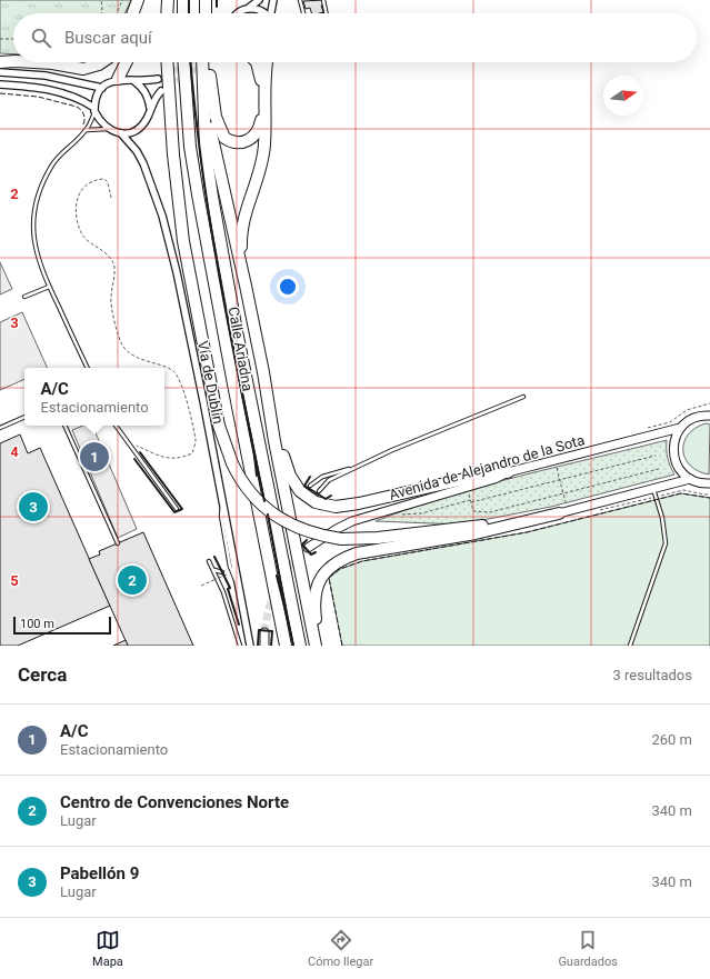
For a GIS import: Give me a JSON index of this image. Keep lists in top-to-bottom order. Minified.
{"streets":{"highway":["Calle Ariadna"],"main road":["Avenida de Alejandro de la Sota"],"street":["Vía de Dublín"]},"scale_bar":"100 m","north":"right","page":{"search":"Buscar aquí","popup":["A/C","Estacionamiento"],"pins":["1","3","2"],"scale":"100 m","heading":["Cerca","3 resultados"],"list":[{"mark":"1","name":"A/C","note":"Estacionamiento","value":"260 m"},{"mark":"2","name":"Centro de Convenciones Norte","note":"Lugar","value":"340 m"},{"mark":"3","name":"Pabellón 9","note":"Lugar","value":"340 m"}],"nav":["Mapa","Cómo llegar","Guardados"]},"grid":{"rows":["2","3","4","5"]}}
